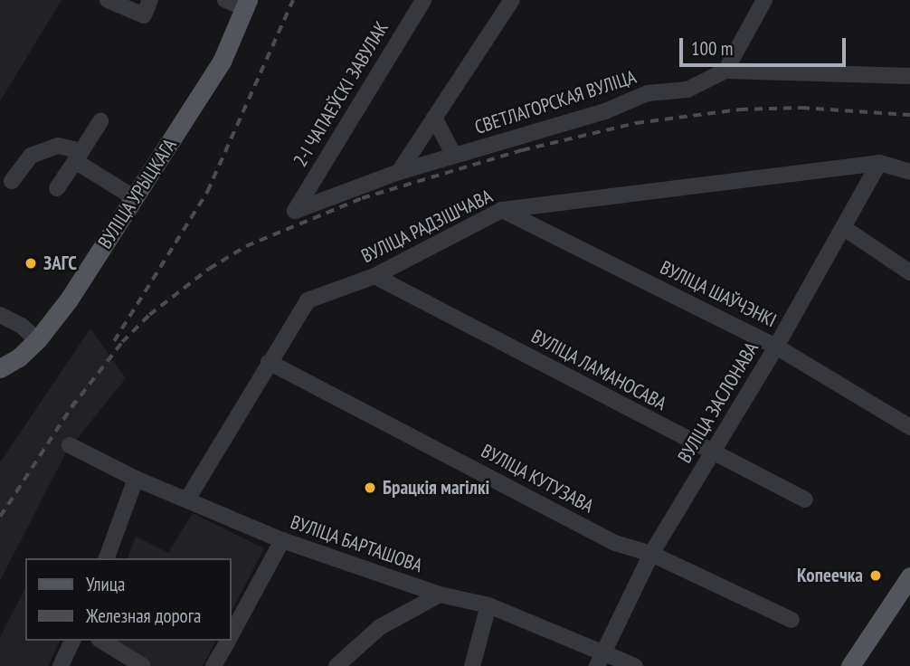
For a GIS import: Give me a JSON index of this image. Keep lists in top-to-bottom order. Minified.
{"streets":{"main road":["ВУЛІЦА УРЫЦКАГА"],"street":["2-І ЧАПАЕЎСКІ ЗАВУЛАК","СВЕТЛАГОРСКАЯ ВУЛІЦА","ВУЛІЦА РАДЗІШЧАВА","ВУЛІЦА ШАЎЧЭНКІ","ВУЛІЦА ЛАМАНОСАВА","ВУЛІЦА ЗАСЛОНАВА","ВУЛІЦА КУТУЗАВА","ВУЛІЦА БАРТАШОВА"]},"crossings":[["2-І ЧАПАЕЎСКІ ЗАВУЛАК","СВЕТЛАГОРСКАЯ ВУЛІЦА"],["ВУЛІЦА РАДЗІШЧАВА","ВУЛІЦА ШАЎЧЭНКІ"],["ВУЛІЦА РАДЗІШЧАВА","ВУЛІЦА ЛАМАНОСАВА"],["ВУЛІЦА РАДЗІШЧАВА","ВУЛІЦА ЗАСЛОНАВА"],["ВУЛІЦА РАДЗІШЧАВА","ВУЛІЦА КУТУЗАВА"],["ВУЛІЦА РАДЗІШЧАВА","ВУЛІЦА БАРТАШОВА"],["ВУЛІЦА ШАЎЧЭНКІ","ВУЛІЦА ЗАСЛОНАВА"],["ВУЛІЦА ЛАМАНОСАВА","ВУЛІЦА ЗАСЛОНАВА"],["ВУЛІЦА ЗАСЛОНАВА","ВУЛІЦА КУТУЗАВА"],["ВУЛІЦА ЗАСЛОНАВА","ВУЛІЦА БАРТАШОВА"]],"places":["ЗАГС","Брацкія магілкі","Копеечка"],"legend":["Улица","Железная дорога"],"scale_bar":"100 m"}
